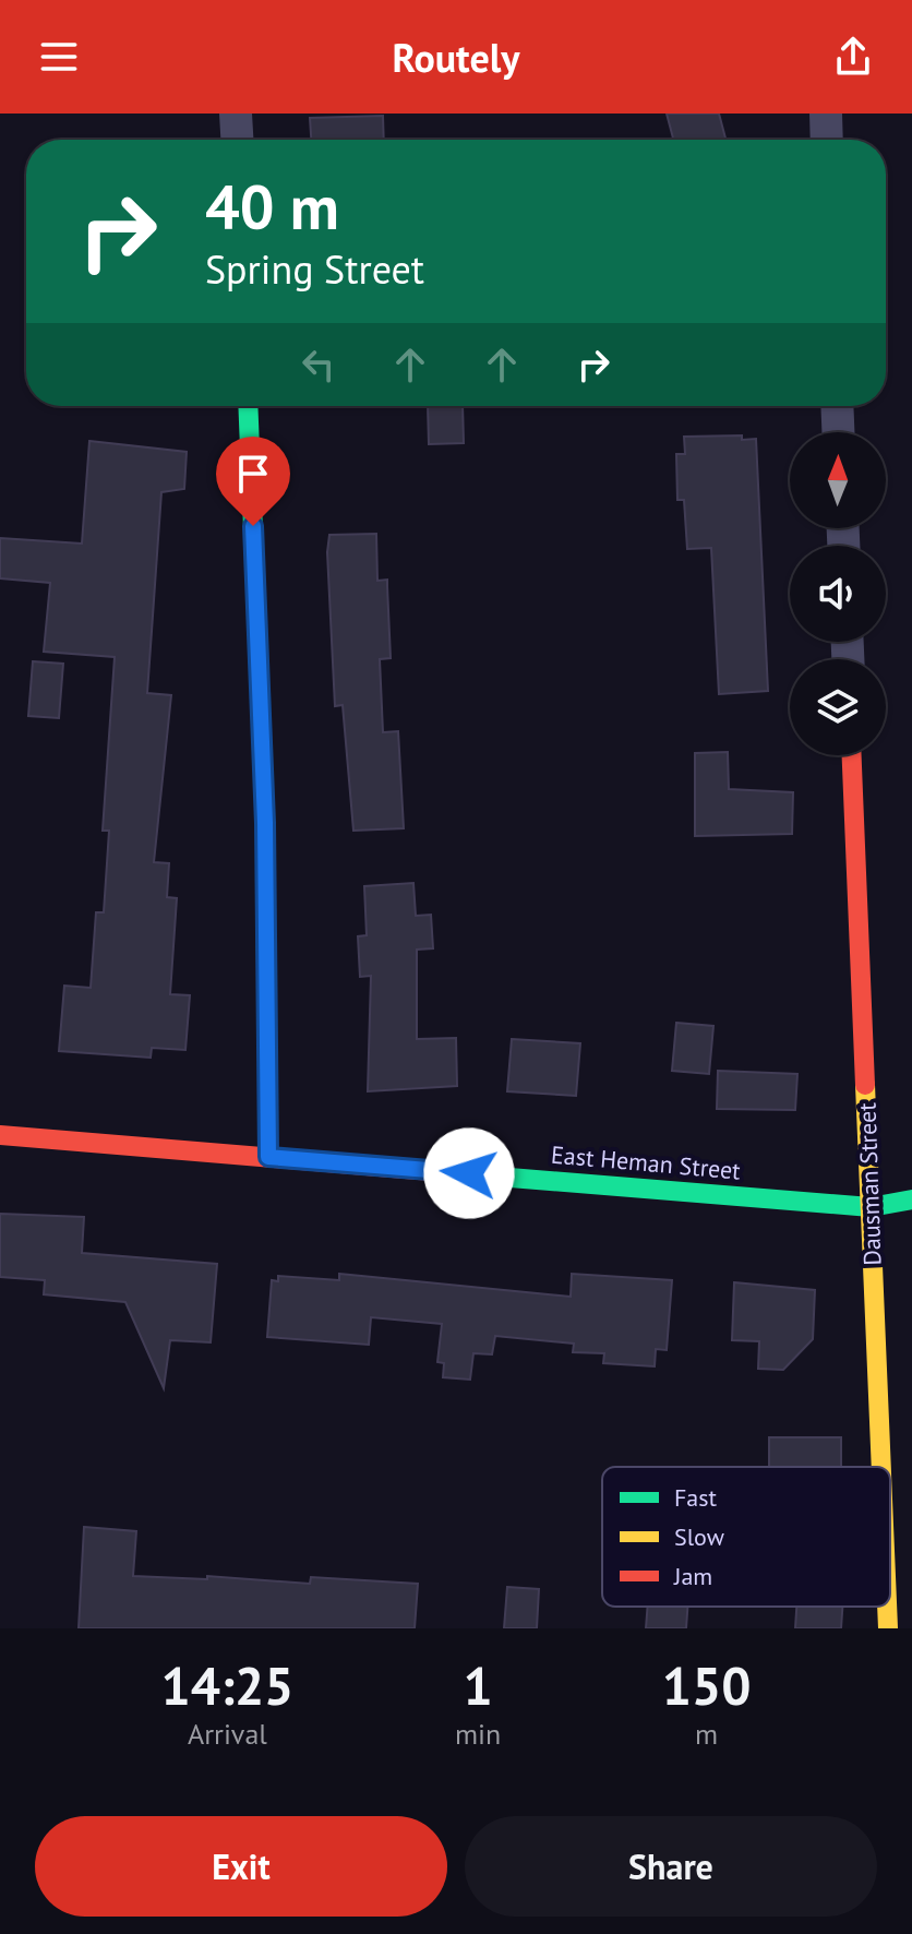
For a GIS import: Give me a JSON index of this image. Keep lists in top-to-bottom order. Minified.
{"streets":{"street":["East Heman Street","Dausman Street"]},"crossings":[["East Heman Street","Dausman Street"]],"legend":["Fast","Slow","Jam"],"north":"top","page":{"header":"Routely","turn":["40 m","Spring Street"],"eta":["14:25","Arrival","1","min","150","m"],"buttons":["Exit","Share"]}}
